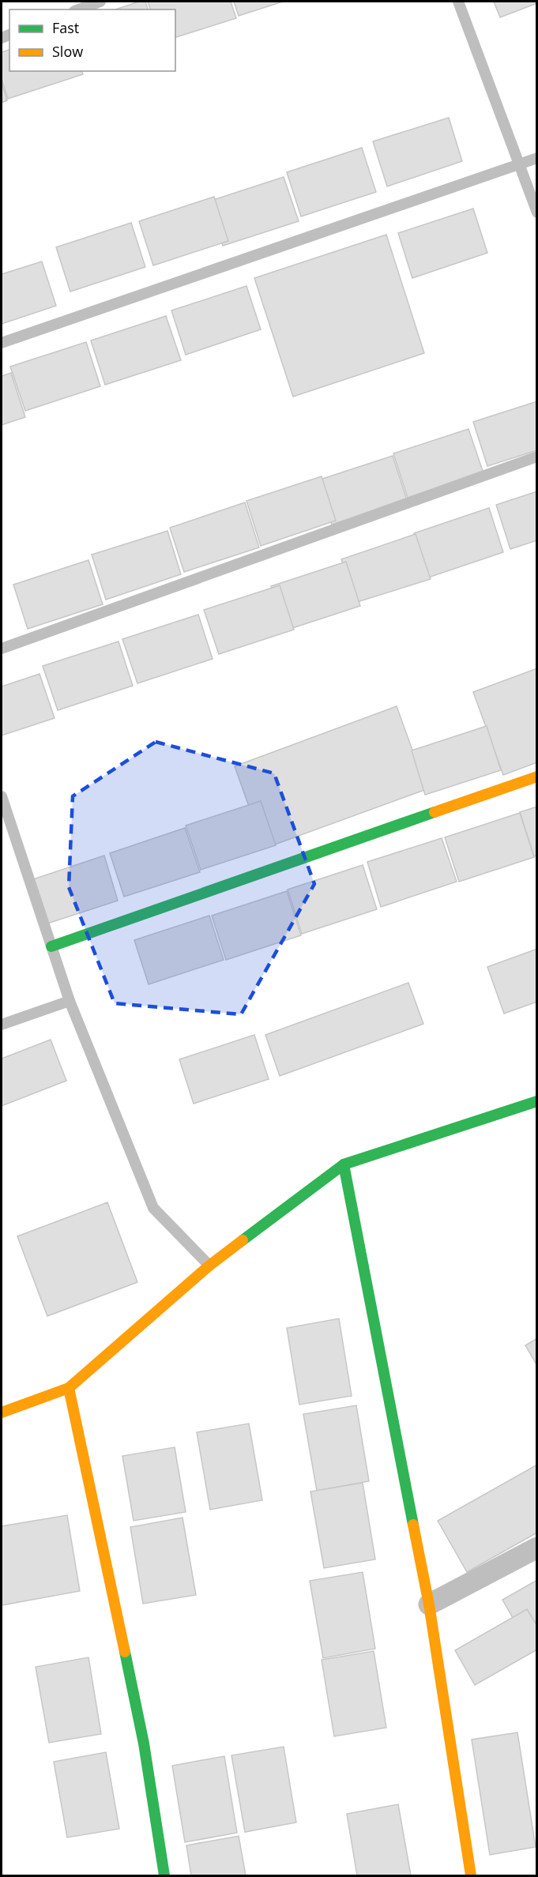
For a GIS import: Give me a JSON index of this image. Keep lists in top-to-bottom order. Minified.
{"legend":["Fast","Slow"]}
